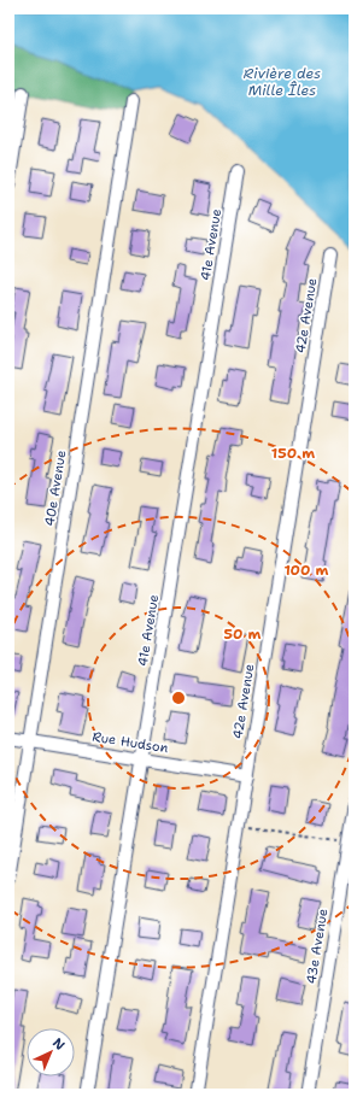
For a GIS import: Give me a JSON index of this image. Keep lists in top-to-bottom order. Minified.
{"streets":{"street":["41e Avenue","42e Avenue","40e Avenue","Rue Hudson","43e Avenue"]},"crossings":[["41e Avenue","Rue Hudson"],["42e Avenue","Rue Hudson"],["40e Avenue","Rue Hudson"]],"water":["Rivière des Mille Îles"],"north":"top right","rings":["150 m","100 m","50 m"]}
